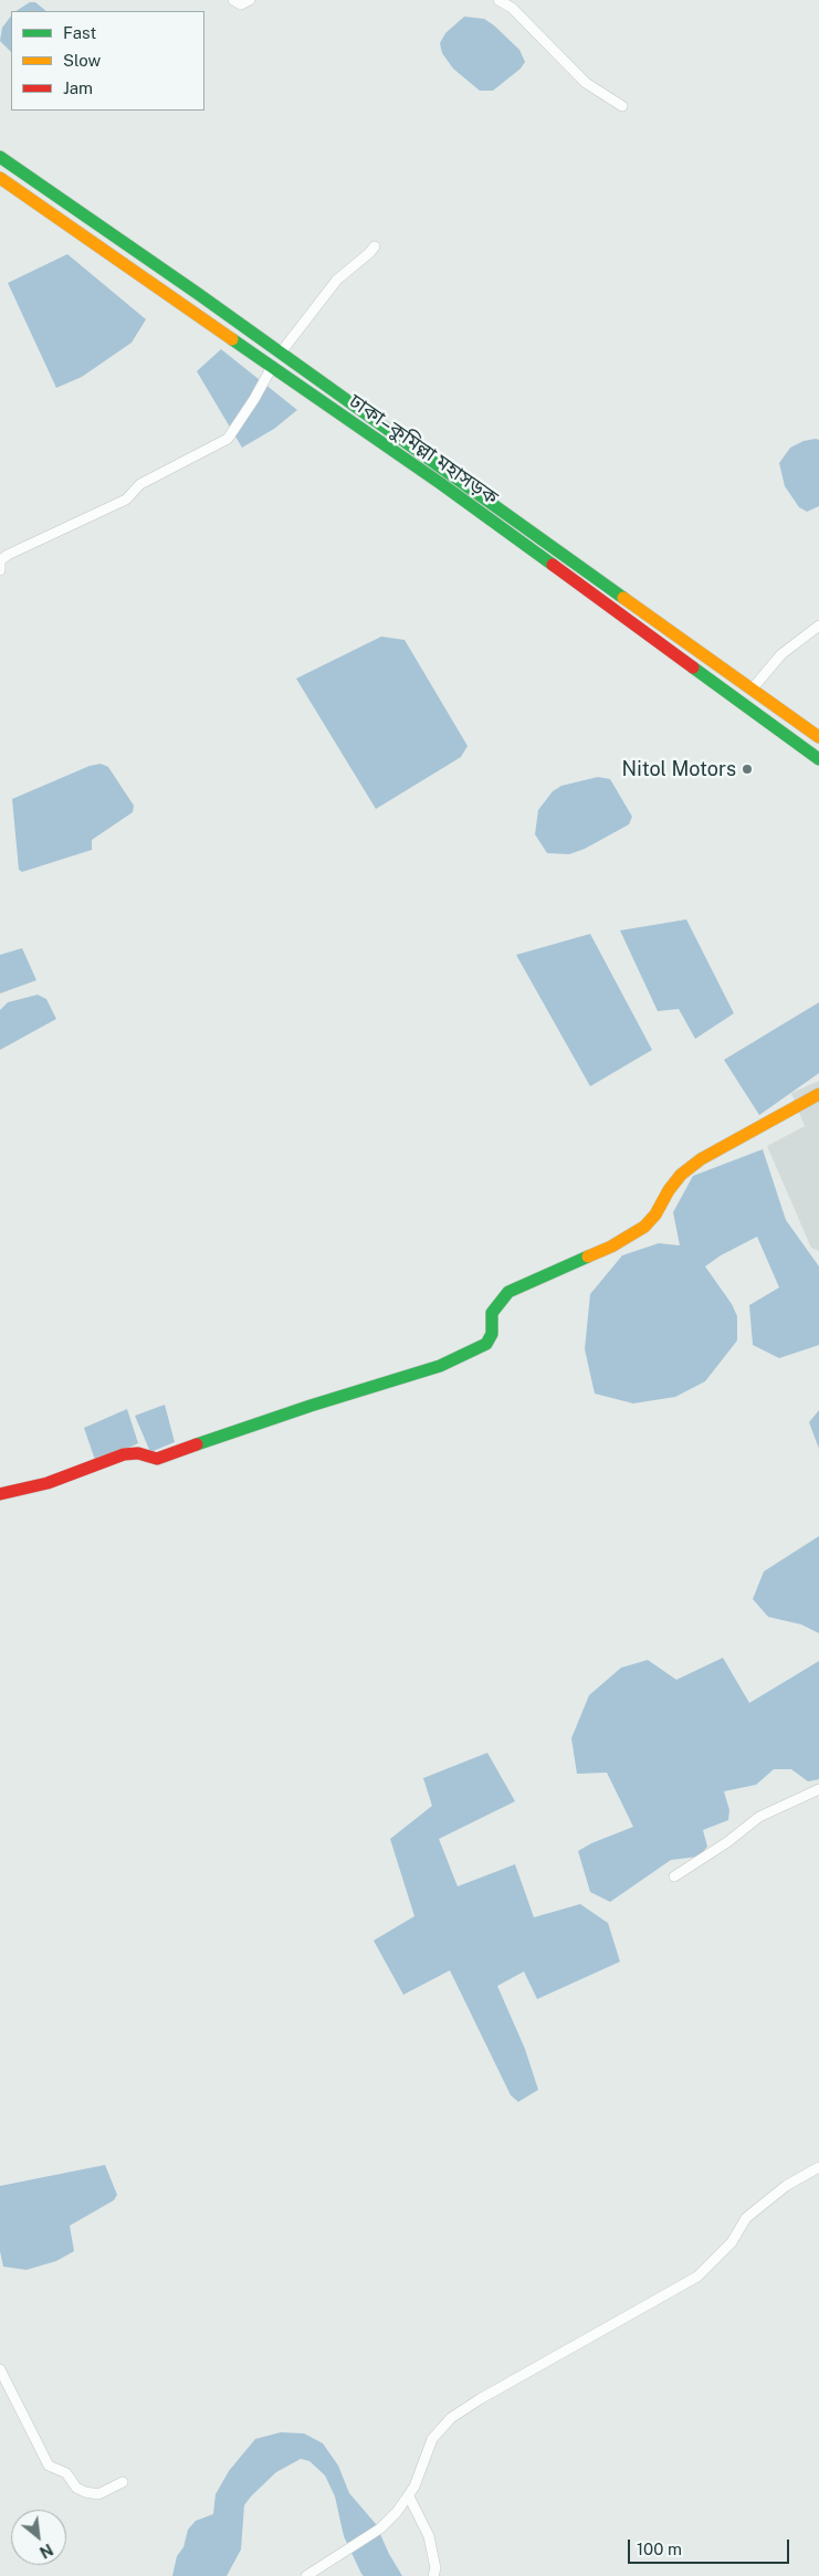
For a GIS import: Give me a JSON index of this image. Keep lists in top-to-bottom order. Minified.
{"streets":{"main road":["ঢাকা–কুমিল্লা মহাসড়ক"]},"places":["Nitol Motors"],"legend":["Fast","Slow","Jam"],"scale_bar":"100 m","north":"bottom right"}
